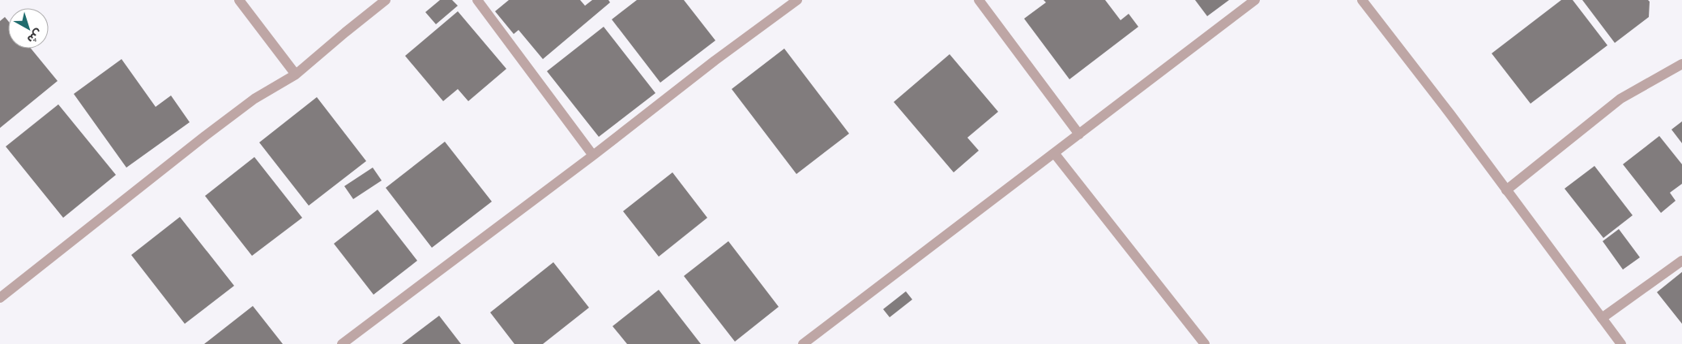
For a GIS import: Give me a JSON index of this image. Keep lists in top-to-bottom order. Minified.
{"north":"bottom right"}
